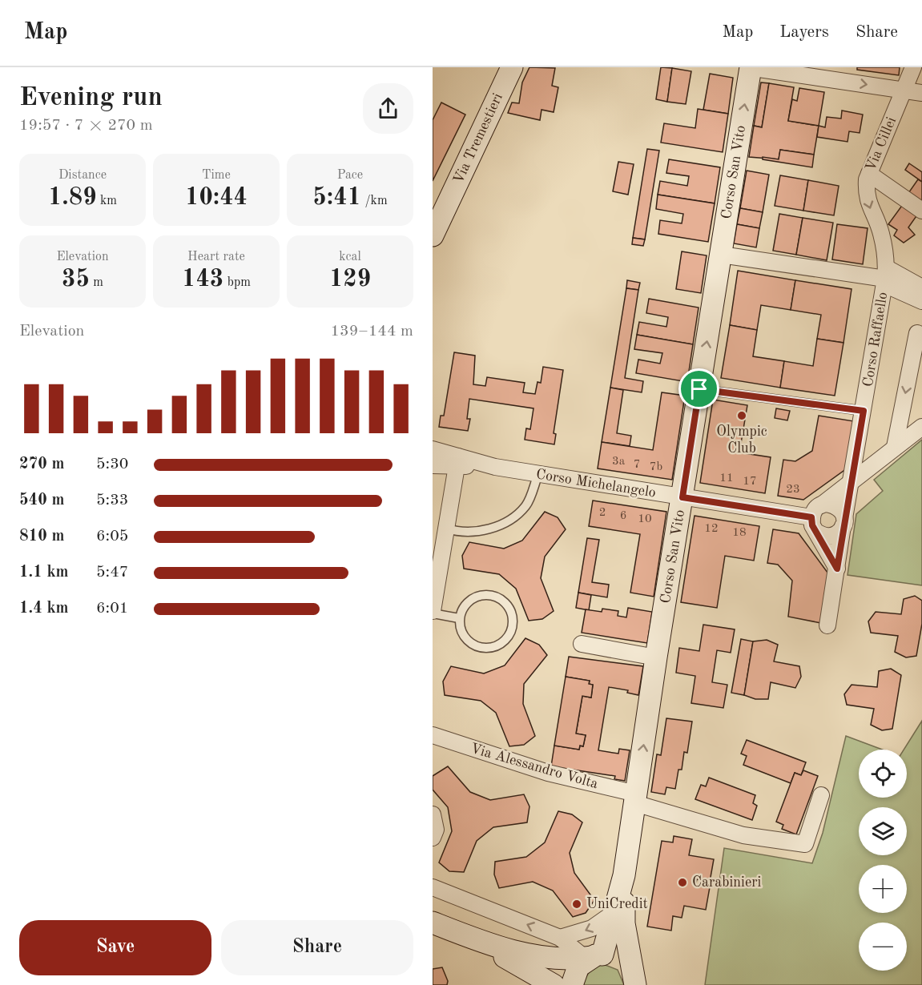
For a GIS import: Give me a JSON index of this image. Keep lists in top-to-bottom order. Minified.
{"streets":{"main road":["Via Tremestieri","Corso San Vito"],"street":["Via Cillei","Corso Raffaello","Corso Michelangelo","Via Alessandro Volta"]},"crossings":[["Via Cillei","Corso Raffaello"],["Corso San Vito","Corso Raffaello"],["Corso San Vito","Corso Michelangelo"],["Corso San Vito","Via Alessandro Volta"]],"one_way":["Via Cillei","Corso San Vito"],"places":["Olympic Club","Carabinieri","UniCredit"],"house_numbers":["3a","7","7b","11","17","23","2","6","10","12","18"],"page":{"header":"Map","nav":["Map","Layers","Share"],"heading":["Evening run","19:57 · 7 × 270 m"],"stats":[["Distance","1.89 km"],["Time","10:44"],["Pace","5:41 /km"],["Elevation","35 m"],["Heart rate","143 bpm"],["kcal","129"]],"chart":["Elevation","139–144 m"],"list":[{"name":"270 m","note":"5:30"},{"name":"540 m","note":"5:33"},{"name":"810 m","note":"6:05"},{"name":"1.1 km","note":"5:47"},{"name":"1.4 km","note":"6:01"}],"map_buttons":["+","−"],"buttons":["Save","Share"]}}
